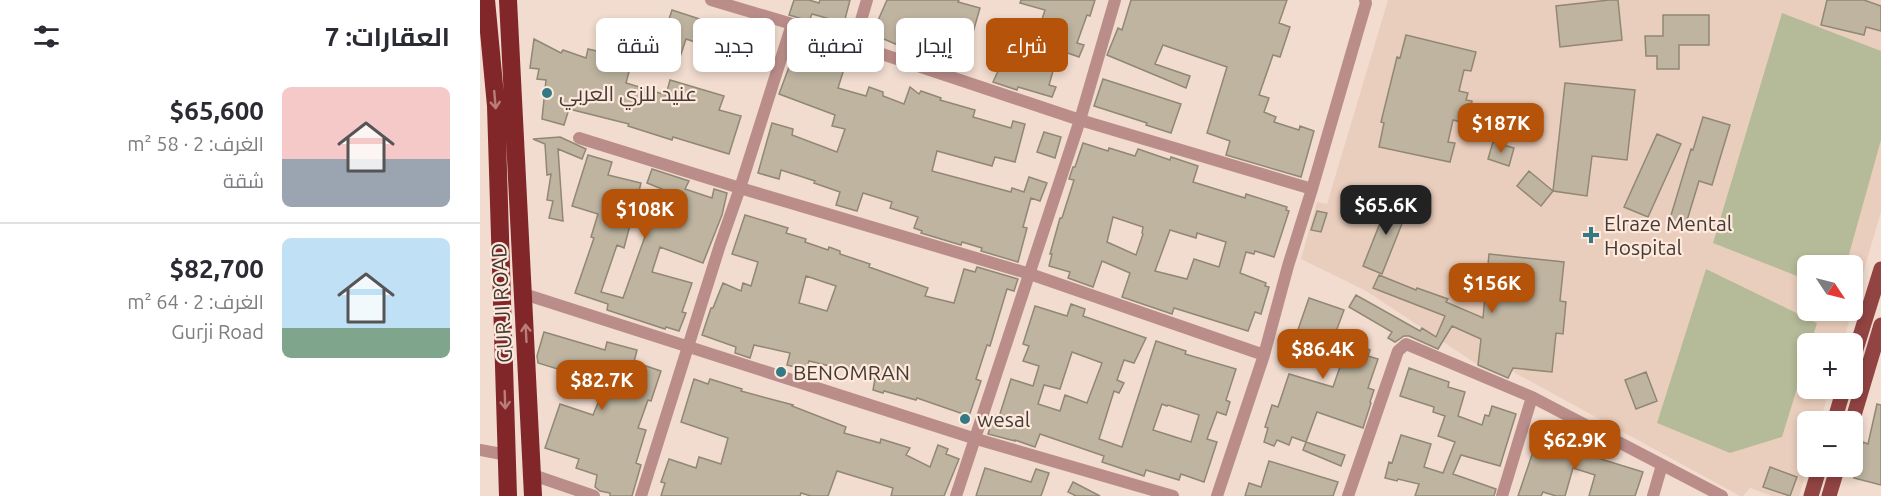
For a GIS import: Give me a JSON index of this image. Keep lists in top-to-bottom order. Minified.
{"streets":{"highway":["GURJI ROAD"]},"places":{"other":["عنيد للزي العربي","BENOMRAN","wesal"],"health":["Elraze Mental Hospital"]},"north":"bottom right","page":{"heading":"العقارات: 7","chip":["شراء","إيجار","تصفية","جديد","شقة"],"list":[{"name":"$65,600","note":"الغرف: 2 · 58 m² · شقة"},{"name":"$82,700","note":"الغرف: 2 · 64 m² · Gurji Road"}],"price":["$187K","$65.6K","$108K","$156K","$86.4K","$82.7K","$62.9K"],"map_buttons":["+","−"]}}
